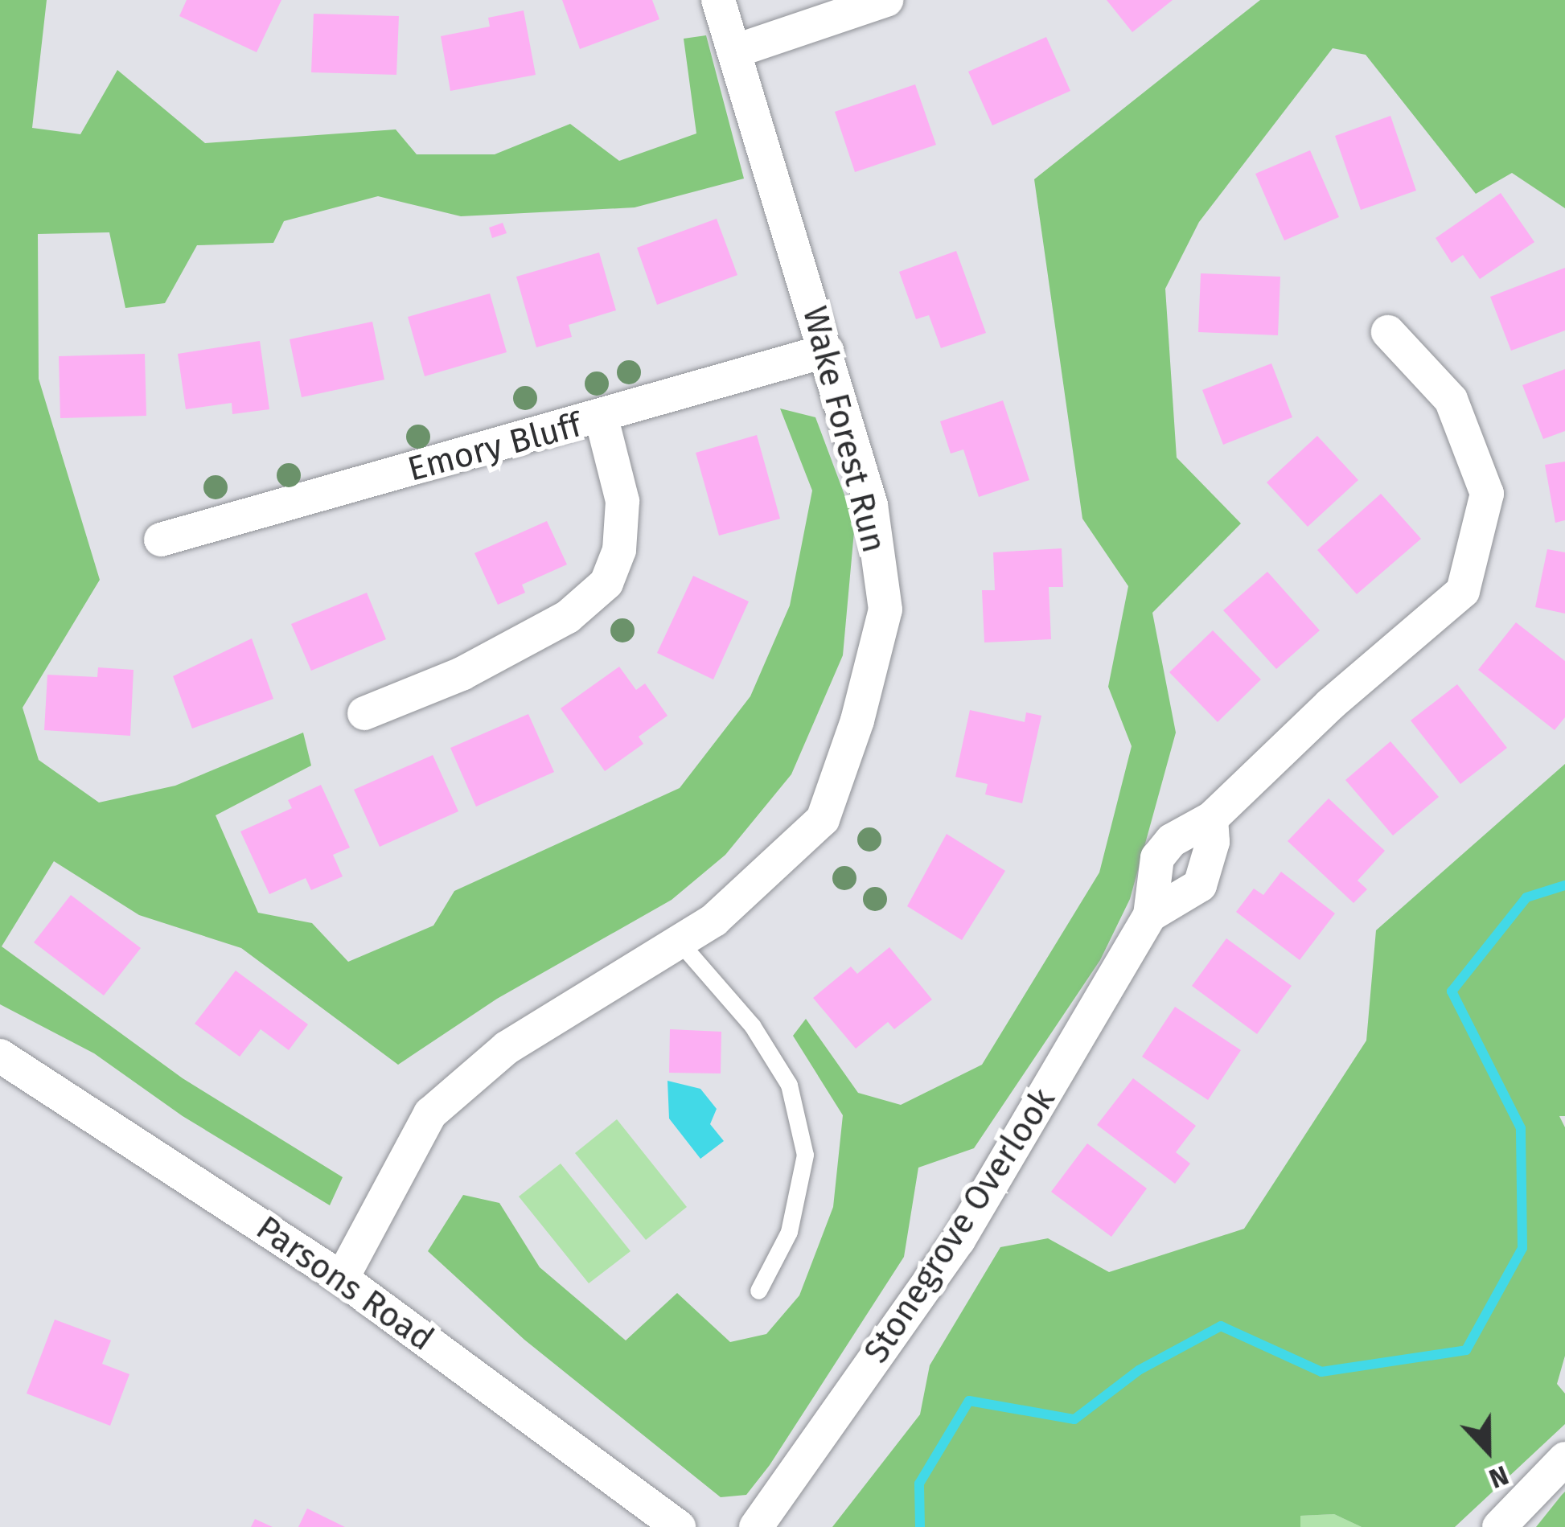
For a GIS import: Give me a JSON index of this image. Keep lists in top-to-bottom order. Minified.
{"streets":{"street":["Wake Forest Run","Emory Bluff","Stonegrove Overlook","Parsons Road"]},"crossings":[["Wake Forest Run","Emory Bluff"],["Wake Forest Run","Parsons Road"]],"north":"bottom"}
